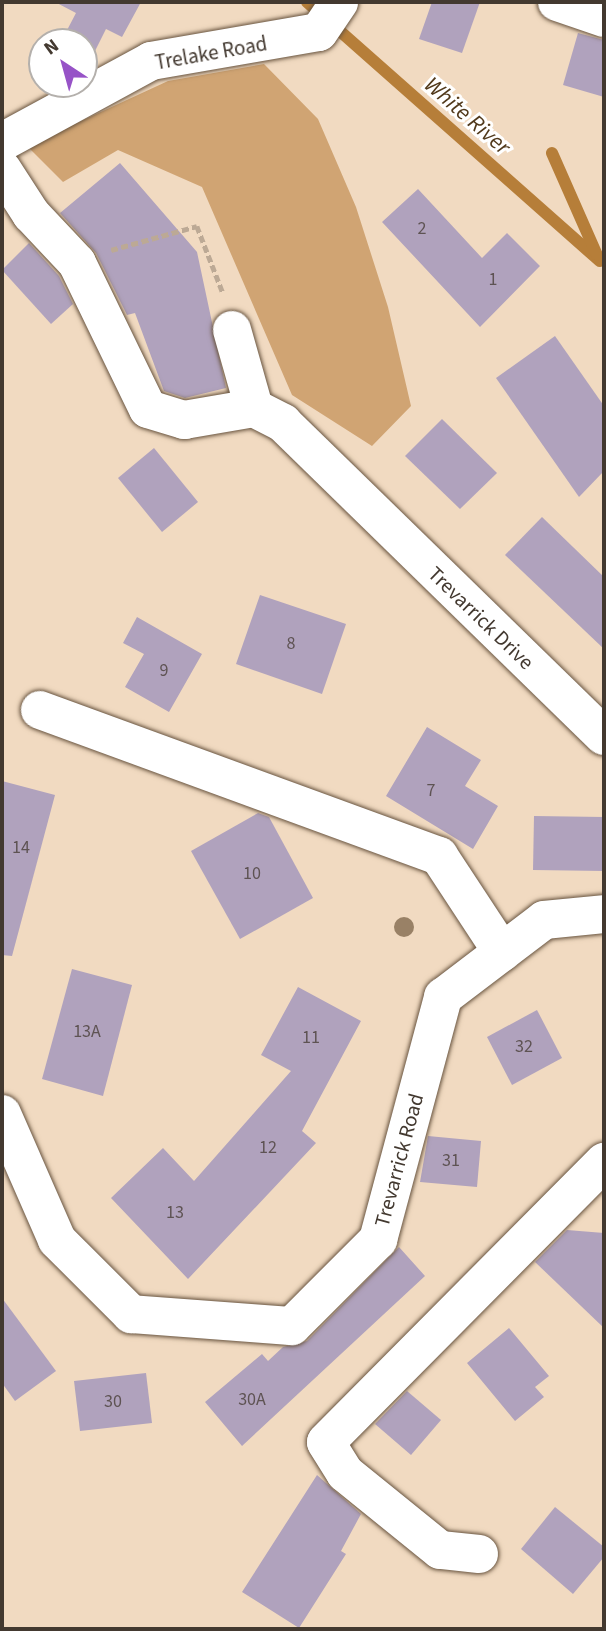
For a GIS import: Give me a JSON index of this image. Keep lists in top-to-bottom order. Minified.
{"streets":{"street":["Trelake Road","Trevarrick Drive","Trevarrick Road"]},"water":["White River"],"house_numbers":["2","1","8","9","7","14","10","13A","11","32","12","31","13","30A","30"],"north":"top left"}
